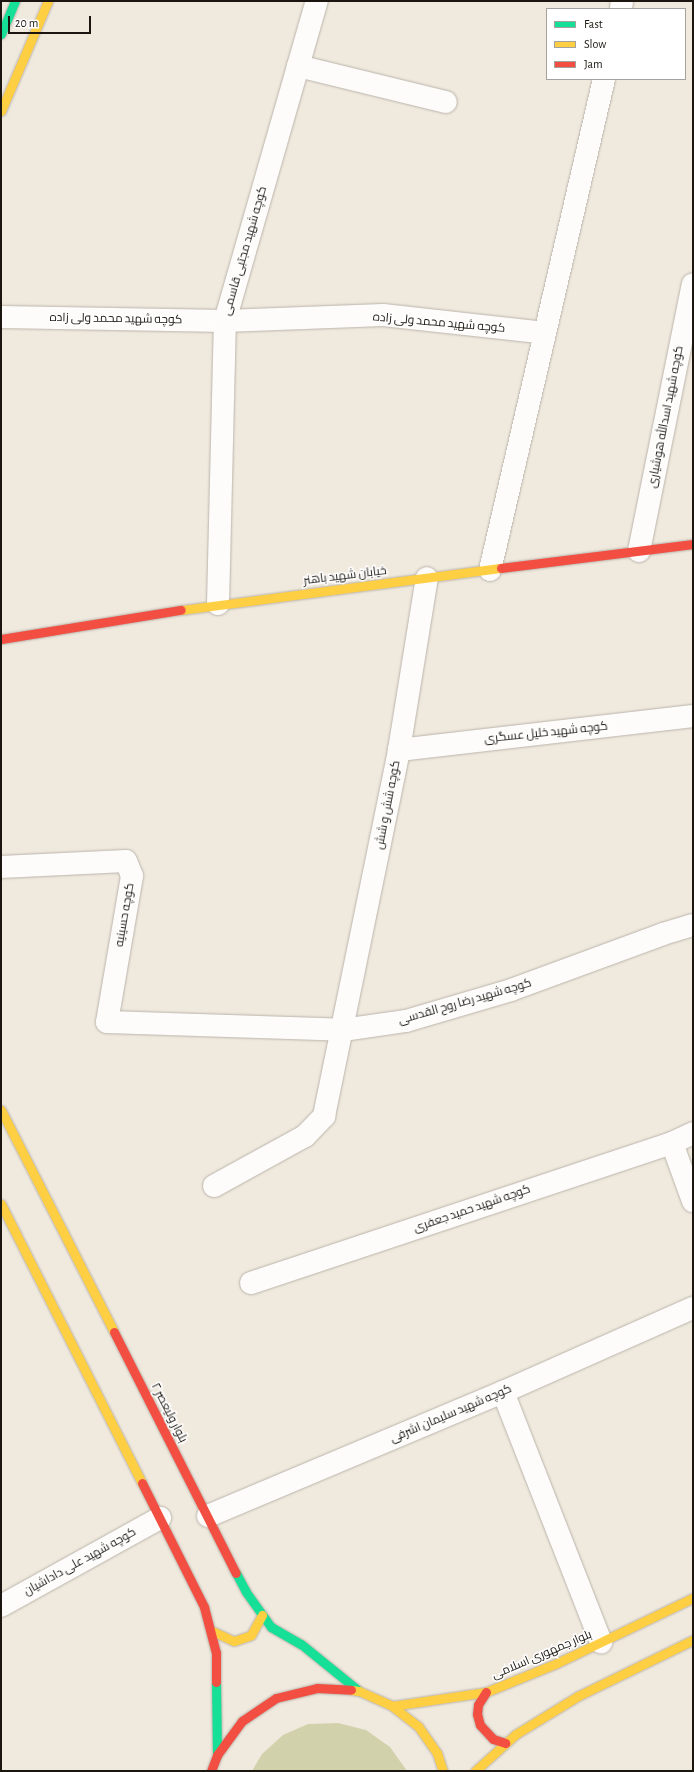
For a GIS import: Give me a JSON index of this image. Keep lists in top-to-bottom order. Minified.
{"streets":{"main road":["خیابان شهید باهنر","بلوار ولیعصر ۲","بلوار جمهوری اسلامی"],"street":["کوچه شهید مجتبی قاسمی","کوچه شهید محمد ولی زاده","کوچه شهید اسدالله هوشیاری","کوچه شهید خلیل عسگری","کوچه شش و شش","کوچه حسینیه","کوچه شهید رضا روح القدسی","کوچه شهید حمید جعفری","کوچه شهید سلیمان اشرفی","کوچه شهید علی داداشیان"]},"crossings":[["کوچه شهید مجتبی قاسمی","کوچه شهید محمد ولی زاده"],["کوچه شهید مجتبی قاسمی","خیابان شهید باهنر"],["کوچه شهید اسدالله هوشیاری","خیابان شهید باهنر"],["خیابان شهید باهنر","کوچه شش و شش"],["کوچه شهید خلیل عسگری","کوچه شش و شش"],["کوچه شش و شش","کوچه شهید رضا روح القدسی"],["کوچه حسینیه","کوچه شهید رضا روح القدسی"],["بلوار ولیعصر ۲","کوچه شهید سلیمان اشرفی"]],"legend":["Fast","Slow","Jam"],"scale_bar":"20 m"}
